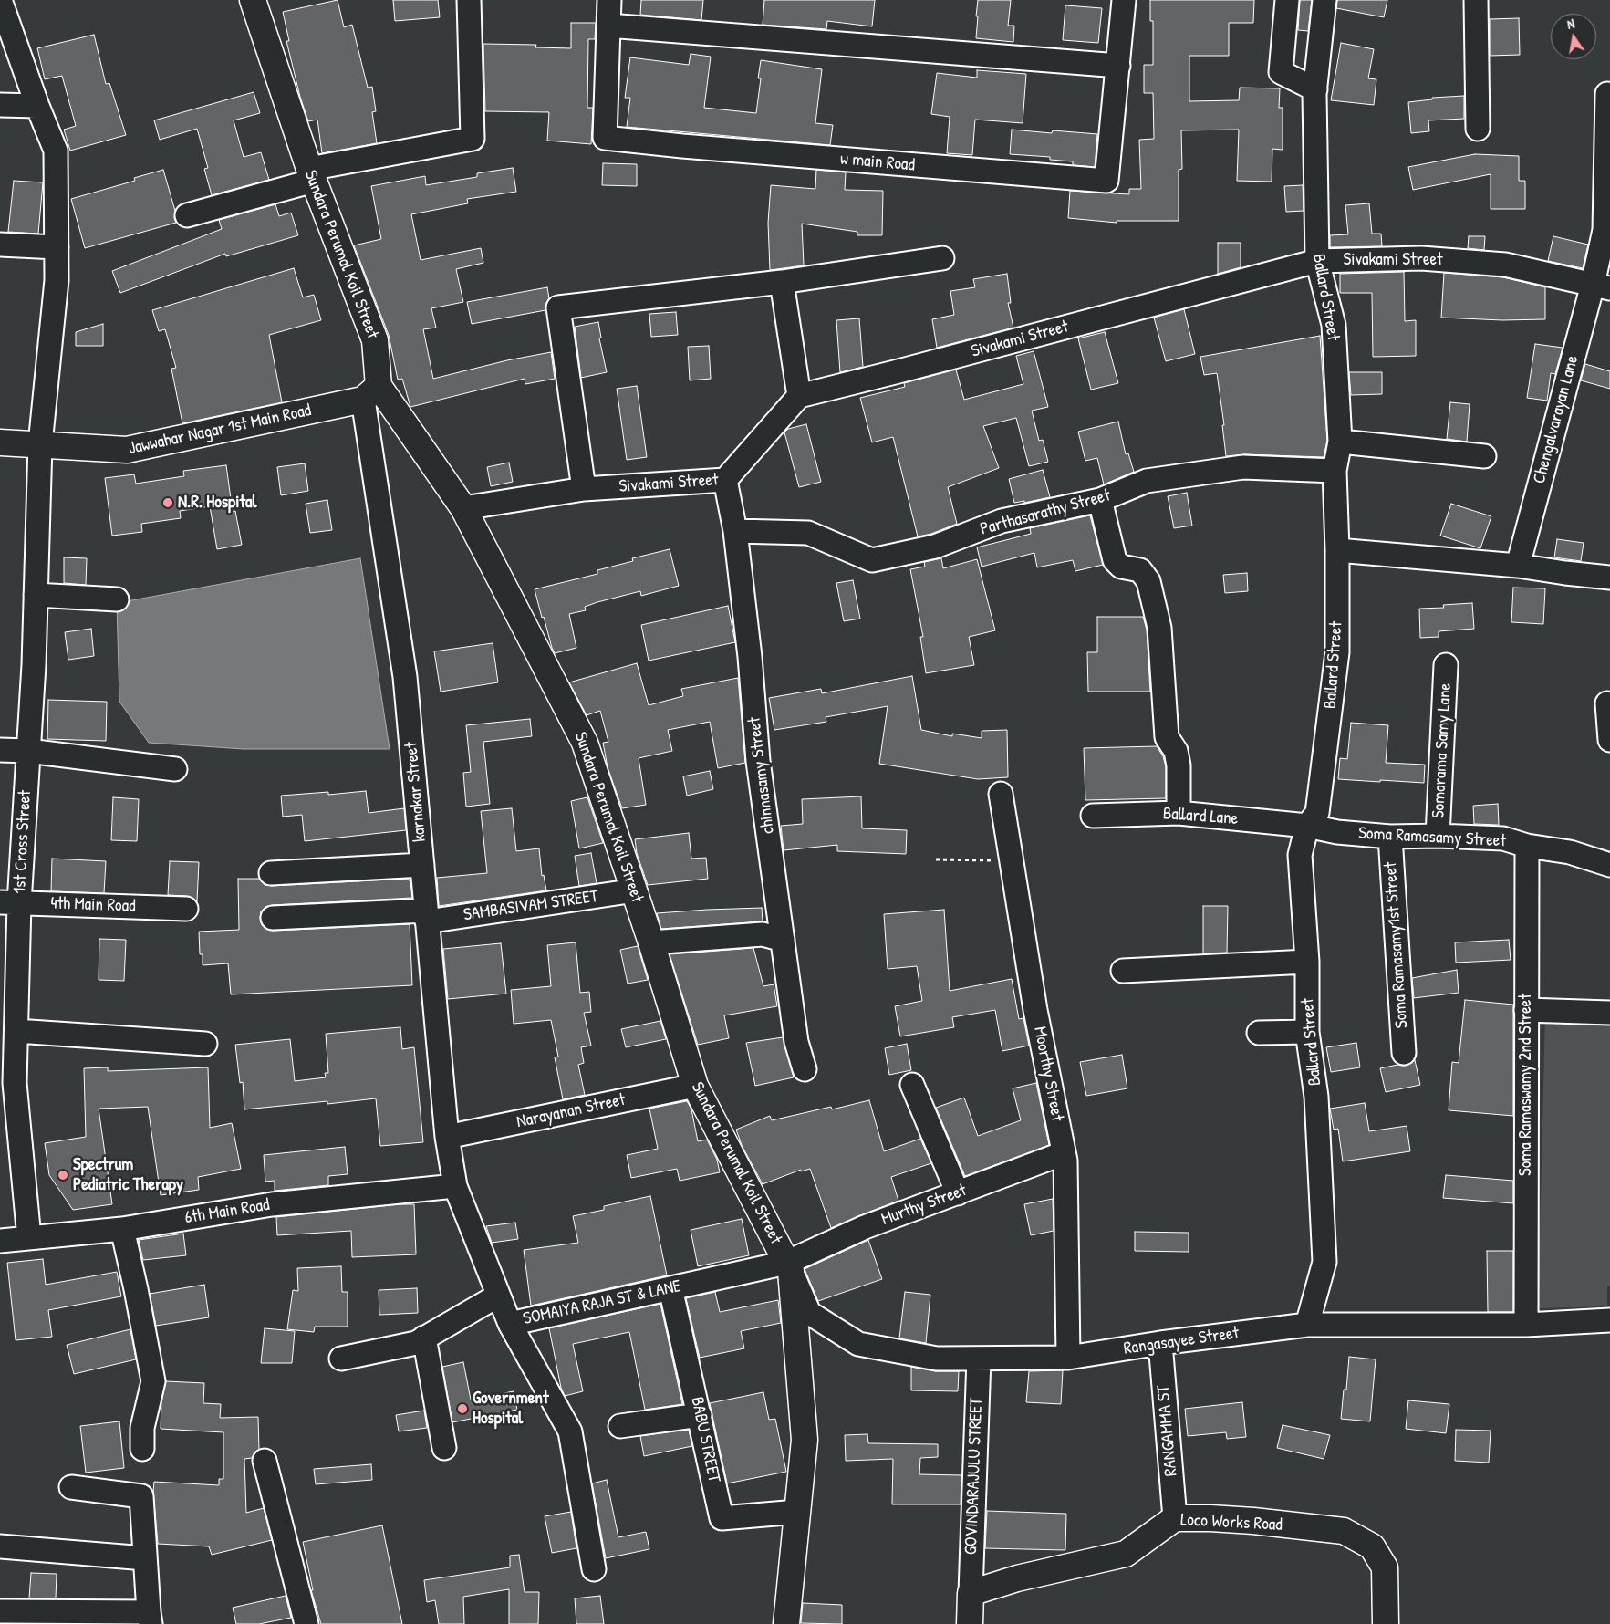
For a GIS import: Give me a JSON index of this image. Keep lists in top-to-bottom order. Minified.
{"streets":{"street":["w main Road","Sundara Perumal Koil Street","Sivakami Street","Ballard Street","Chengalvarayan Lane","Jawwahar Nagar 1st Main Road","Parthasarathy Street","Somarama Samy Lane","chinnasamy Street","karnakar Street","Ballard Lane","Soma Ramasamy Street","1st Cross Street","4th Main Road","SAMBASIVAM STREET","Soma Ramasamy1st Street","Moorthy Street","Soma Ramaswamy 2nd Street","Narayanan Street","Murthy Street","6th Main Road","SOMAIYA RAJA ST & LANE","Rangasayee Street","RANGAMMA ST","BABU STREET","GOVINDARAJULU STREET","Loco Works Road"]},"crossings":[["Sundara Perumal Koil Street","Sivakami Street"],["Sundara Perumal Koil Street","Jawwahar Nagar 1st Main Road"],["Sundara Perumal Koil Street","karnakar Street"],["Sundara Perumal Koil Street","SAMBASIVAM STREET"],["Sundara Perumal Koil Street","Narayanan Street"],["Sundara Perumal Koil Street","Murthy Street"],["Sundara Perumal Koil Street","SOMAIYA RAJA ST & LANE"],["Sundara Perumal Koil Street","Rangasayee Street"],["Sundara Perumal Koil Street","BABU STREET"],["Sivakami Street","Ballard Street"],["Sivakami Street","Chengalvarayan Lane"],["Sivakami Street","chinnasamy Street"],["Ballard Street","Parthasarathy Street"],["Ballard Street","Ballard Lane"],["Ballard Street","Soma Ramasamy Street"],["Ballard Street","Rangasayee Street"],["Jawwahar Nagar 1st Main Road","karnakar Street"],["Jawwahar Nagar 1st Main Road","1st Cross Street"],["Parthasarathy Street","chinnasamy Street"],["Somarama Samy Lane","Soma Ramasamy Street"],["karnakar Street","SAMBASIVAM STREET"],["karnakar Street","Narayanan Street"],["karnakar Street","6th Main Road"],["karnakar Street","SOMAIYA RAJA ST & LANE"],["Ballard Lane","Soma Ramasamy Street"],["Soma Ramasamy Street","Soma Ramasamy1st Street"],["Soma Ramasamy Street","Soma Ramaswamy 2nd Street"],["1st Cross Street","4th Main Road"],["1st Cross Street","6th Main Road"],["Moorthy Street","Murthy Street"],["Moorthy Street","Rangasayee Street"],["Soma Ramaswamy 2nd Street","Rangasayee Street"],["Murthy Street","SOMAIYA RAJA ST & LANE"],["Murthy Street","Rangasayee Street"],["6th Main Road","SOMAIYA RAJA ST & LANE"],["SOMAIYA RAJA ST & LANE","Rangasayee Street"],["SOMAIYA RAJA ST & LANE","BABU STREET"],["Rangasayee Street","RANGAMMA ST"],["Rangasayee Street","GOVINDARAJULU STREET"],["RANGAMMA ST","Loco Works Road"],["GOVINDARAJULU STREET","Loco Works Road"]],"places":["N.R. Hospital","Spectrum Pediatric Therapy","Government Hospital"],"north":"top"}
